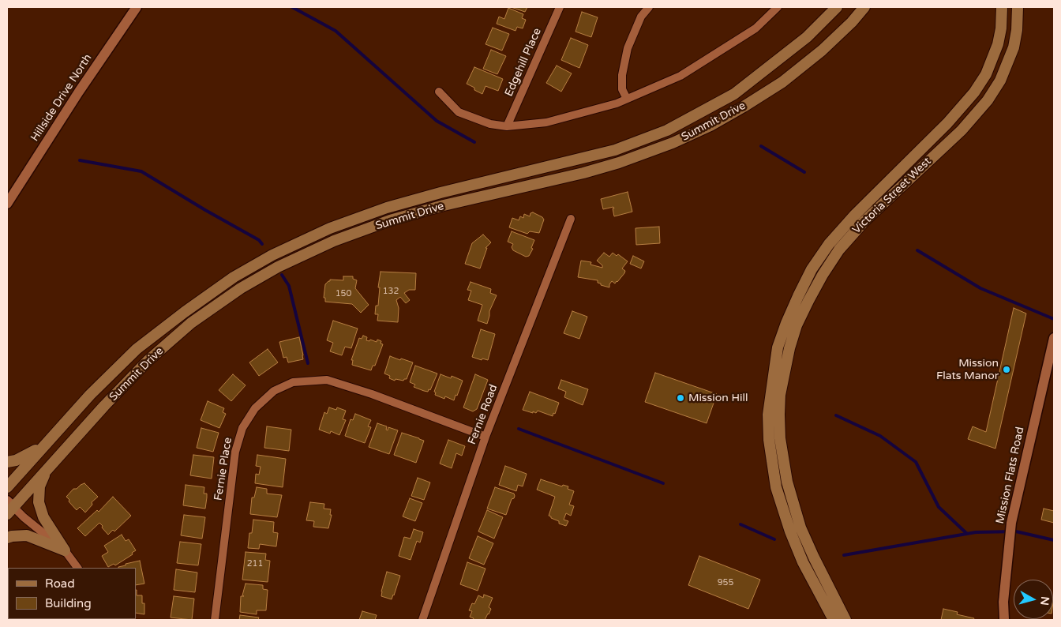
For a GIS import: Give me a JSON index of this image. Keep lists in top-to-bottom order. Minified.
{"streets":{"main road":["Summit Drive","Victoria Street West"],"street":["Edgehill Place","Hillside Drive North","Fernie Road","Fernie Place","Mission Flats Road"]},"crossings":[["Fernie Road","Fernie Place"]],"places":["Mission Flats Manor","Mission Hill"],"house_numbers":["132","150","211","955"],"legend":["Road","Building"],"north":"right"}
